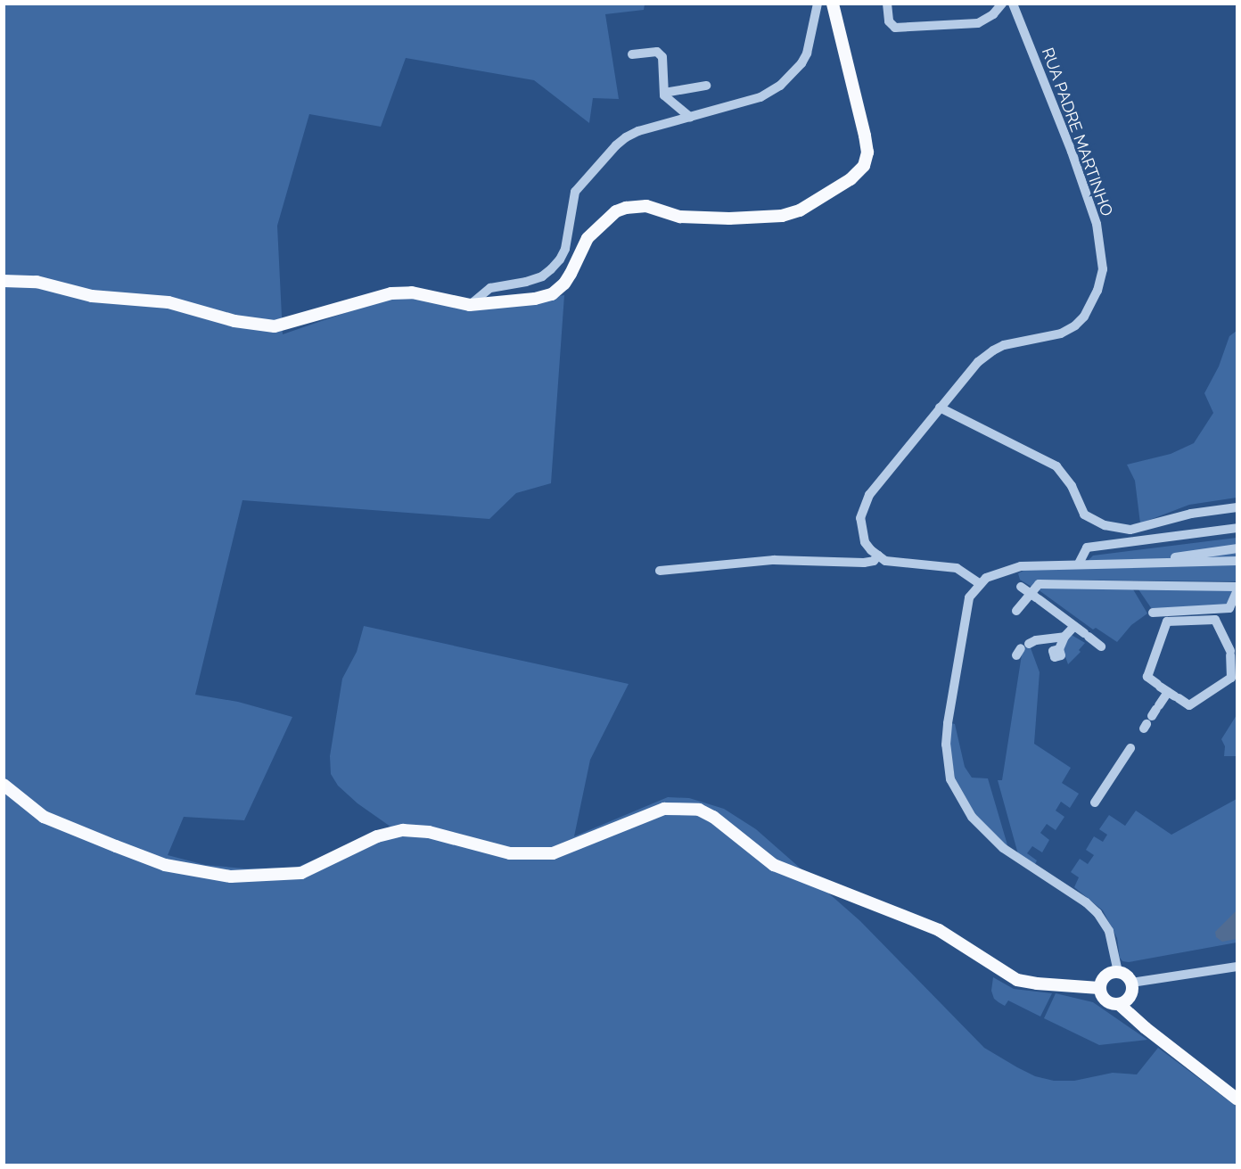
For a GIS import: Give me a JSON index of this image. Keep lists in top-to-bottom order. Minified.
{"streets":{"street":["RUA PADRE MARTINHO"]}}
